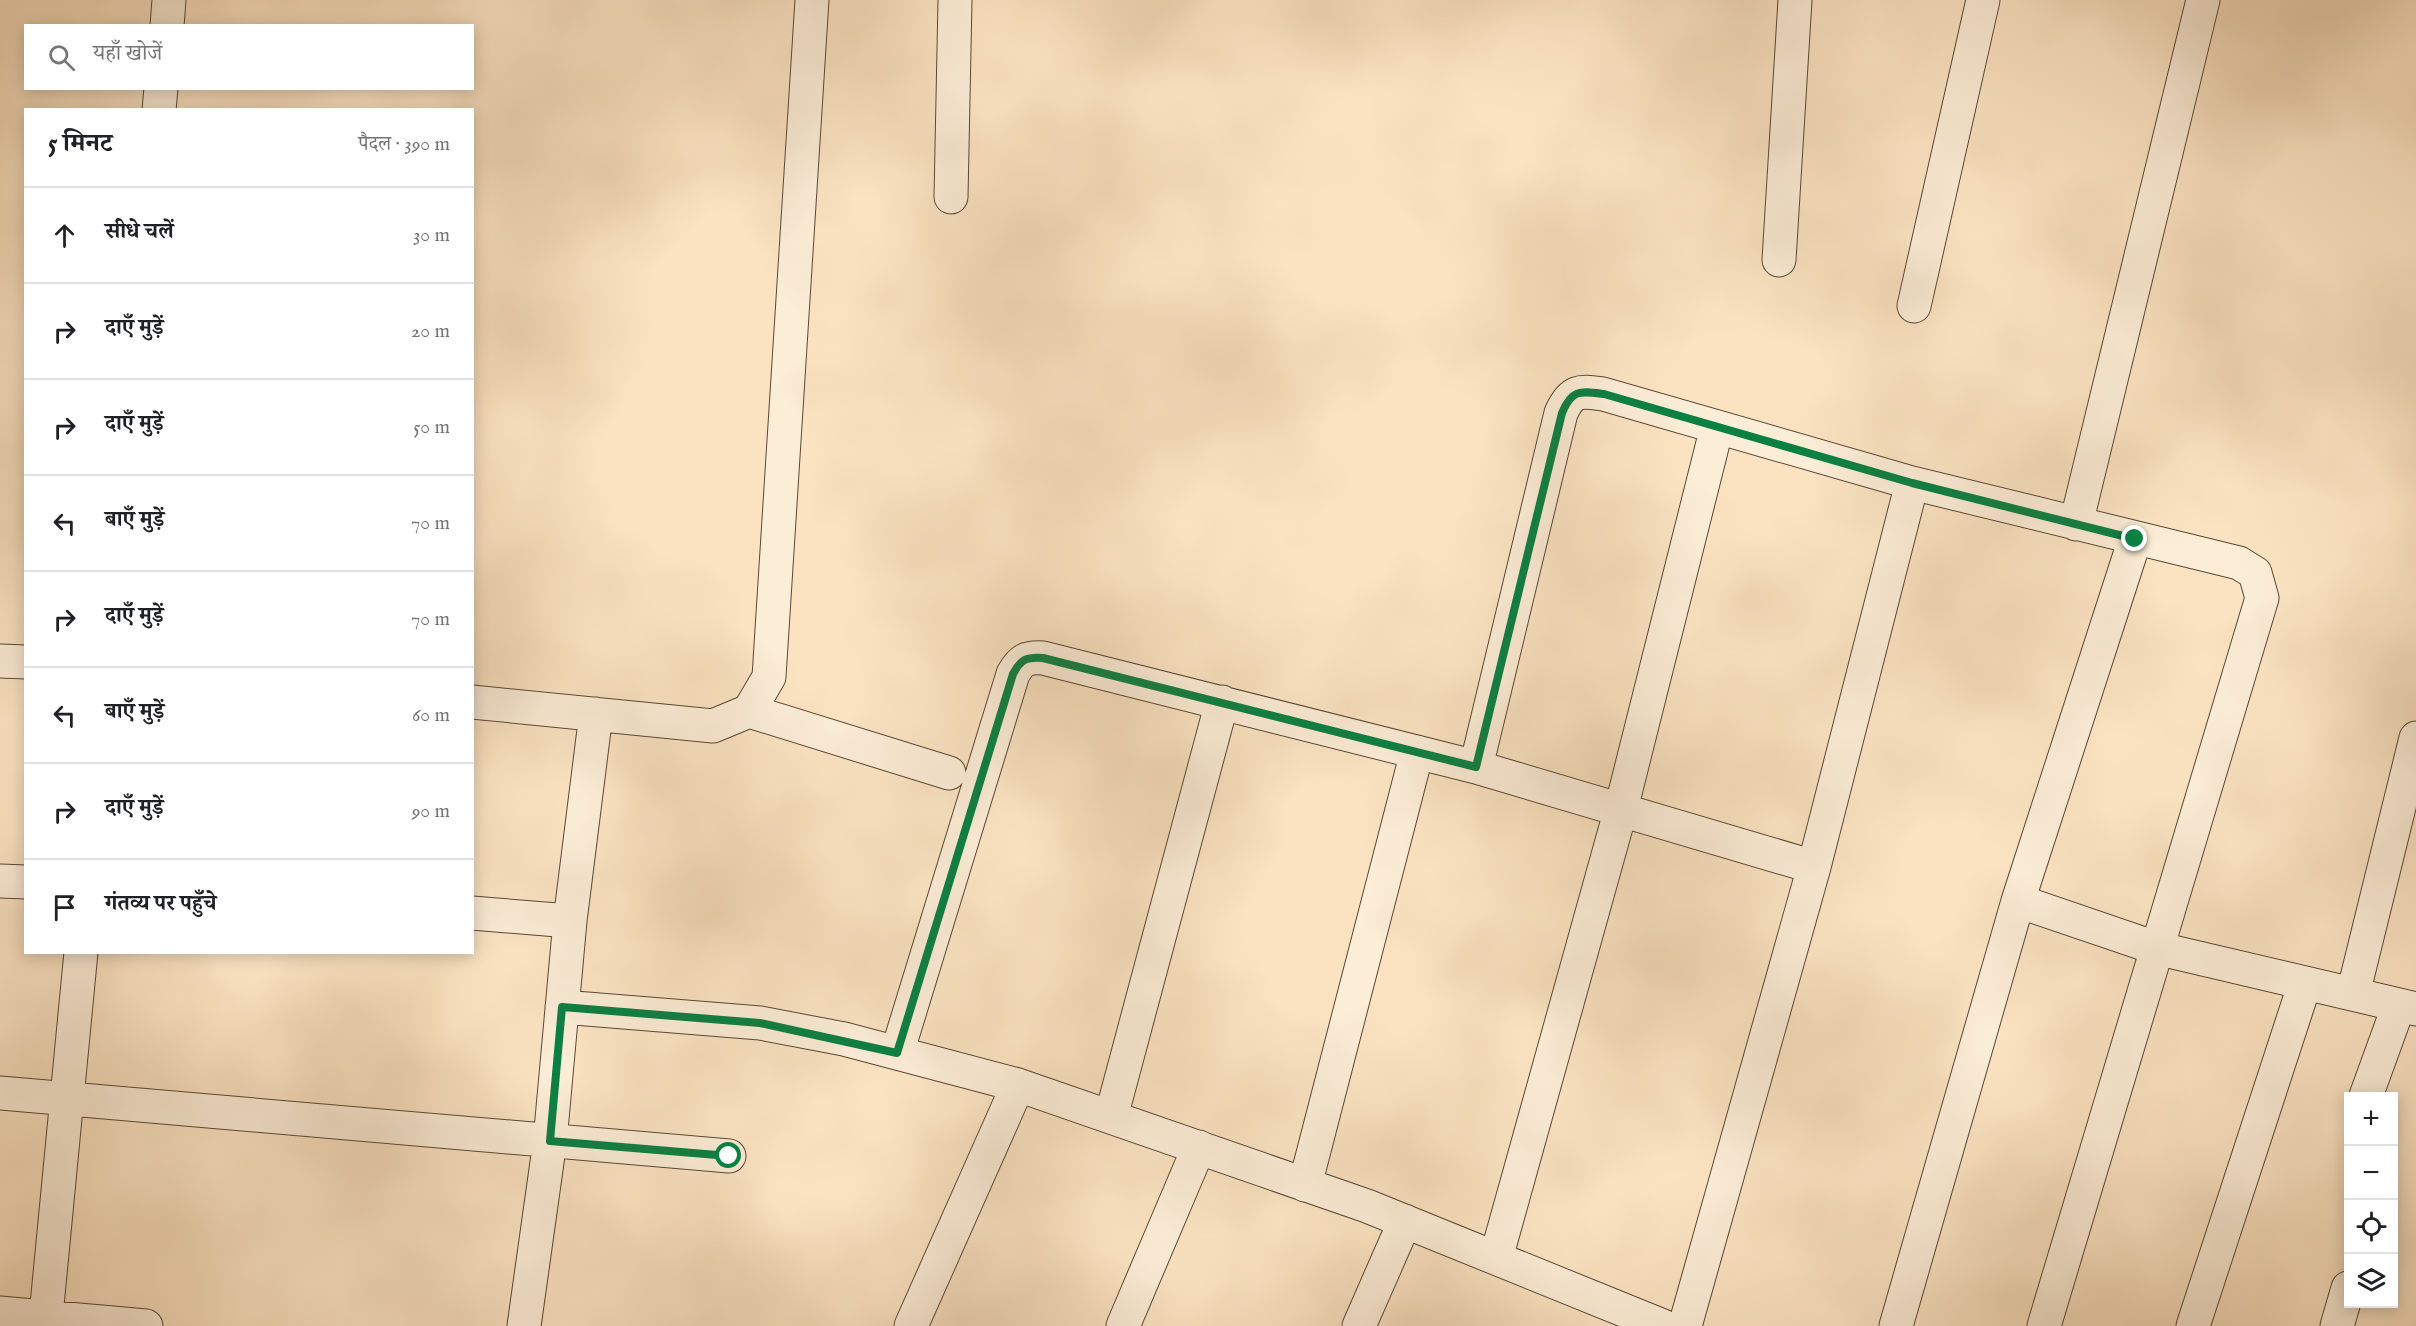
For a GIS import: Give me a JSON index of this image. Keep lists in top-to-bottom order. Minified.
{"page":{"search":"यहाँ खोजें","heading":["5 मिनट","पैदल · 390 m"],"list":[["सीधे चलें","30 m"],["दाएँ मुड़ें","20 m"],["दाएँ मुड़ें","50 m"],["बाएँ मुड़ें","70 m"],["दाएँ मुड़ें","70 m"],["बाएँ मुड़ें","60 m"],["दाएँ मुड़ें","90 m"],"गंतव्य पर पहुँचे"],"map_buttons":["+","−"]}}
